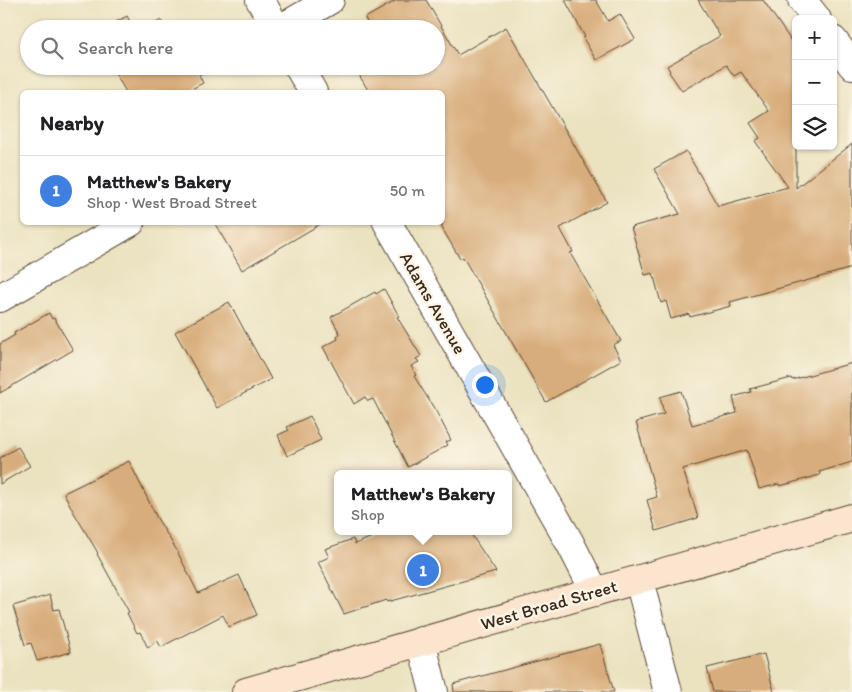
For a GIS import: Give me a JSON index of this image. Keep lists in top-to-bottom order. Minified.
{"streets":{"main road":["West Broad Street"],"street":["Adams Avenue"]},"crossings":[["Adams Avenue","West Broad Street"]],"page":{"map_buttons":["+","−"],"search":"Search here","heading":"Nearby","list":[{"mark":"1","name":"Matthew's Bakery","note":"Shop · West Broad Street","value":"50 m"}],"popup":["Matthew's Bakery","Shop"],"pins":"1"}}
